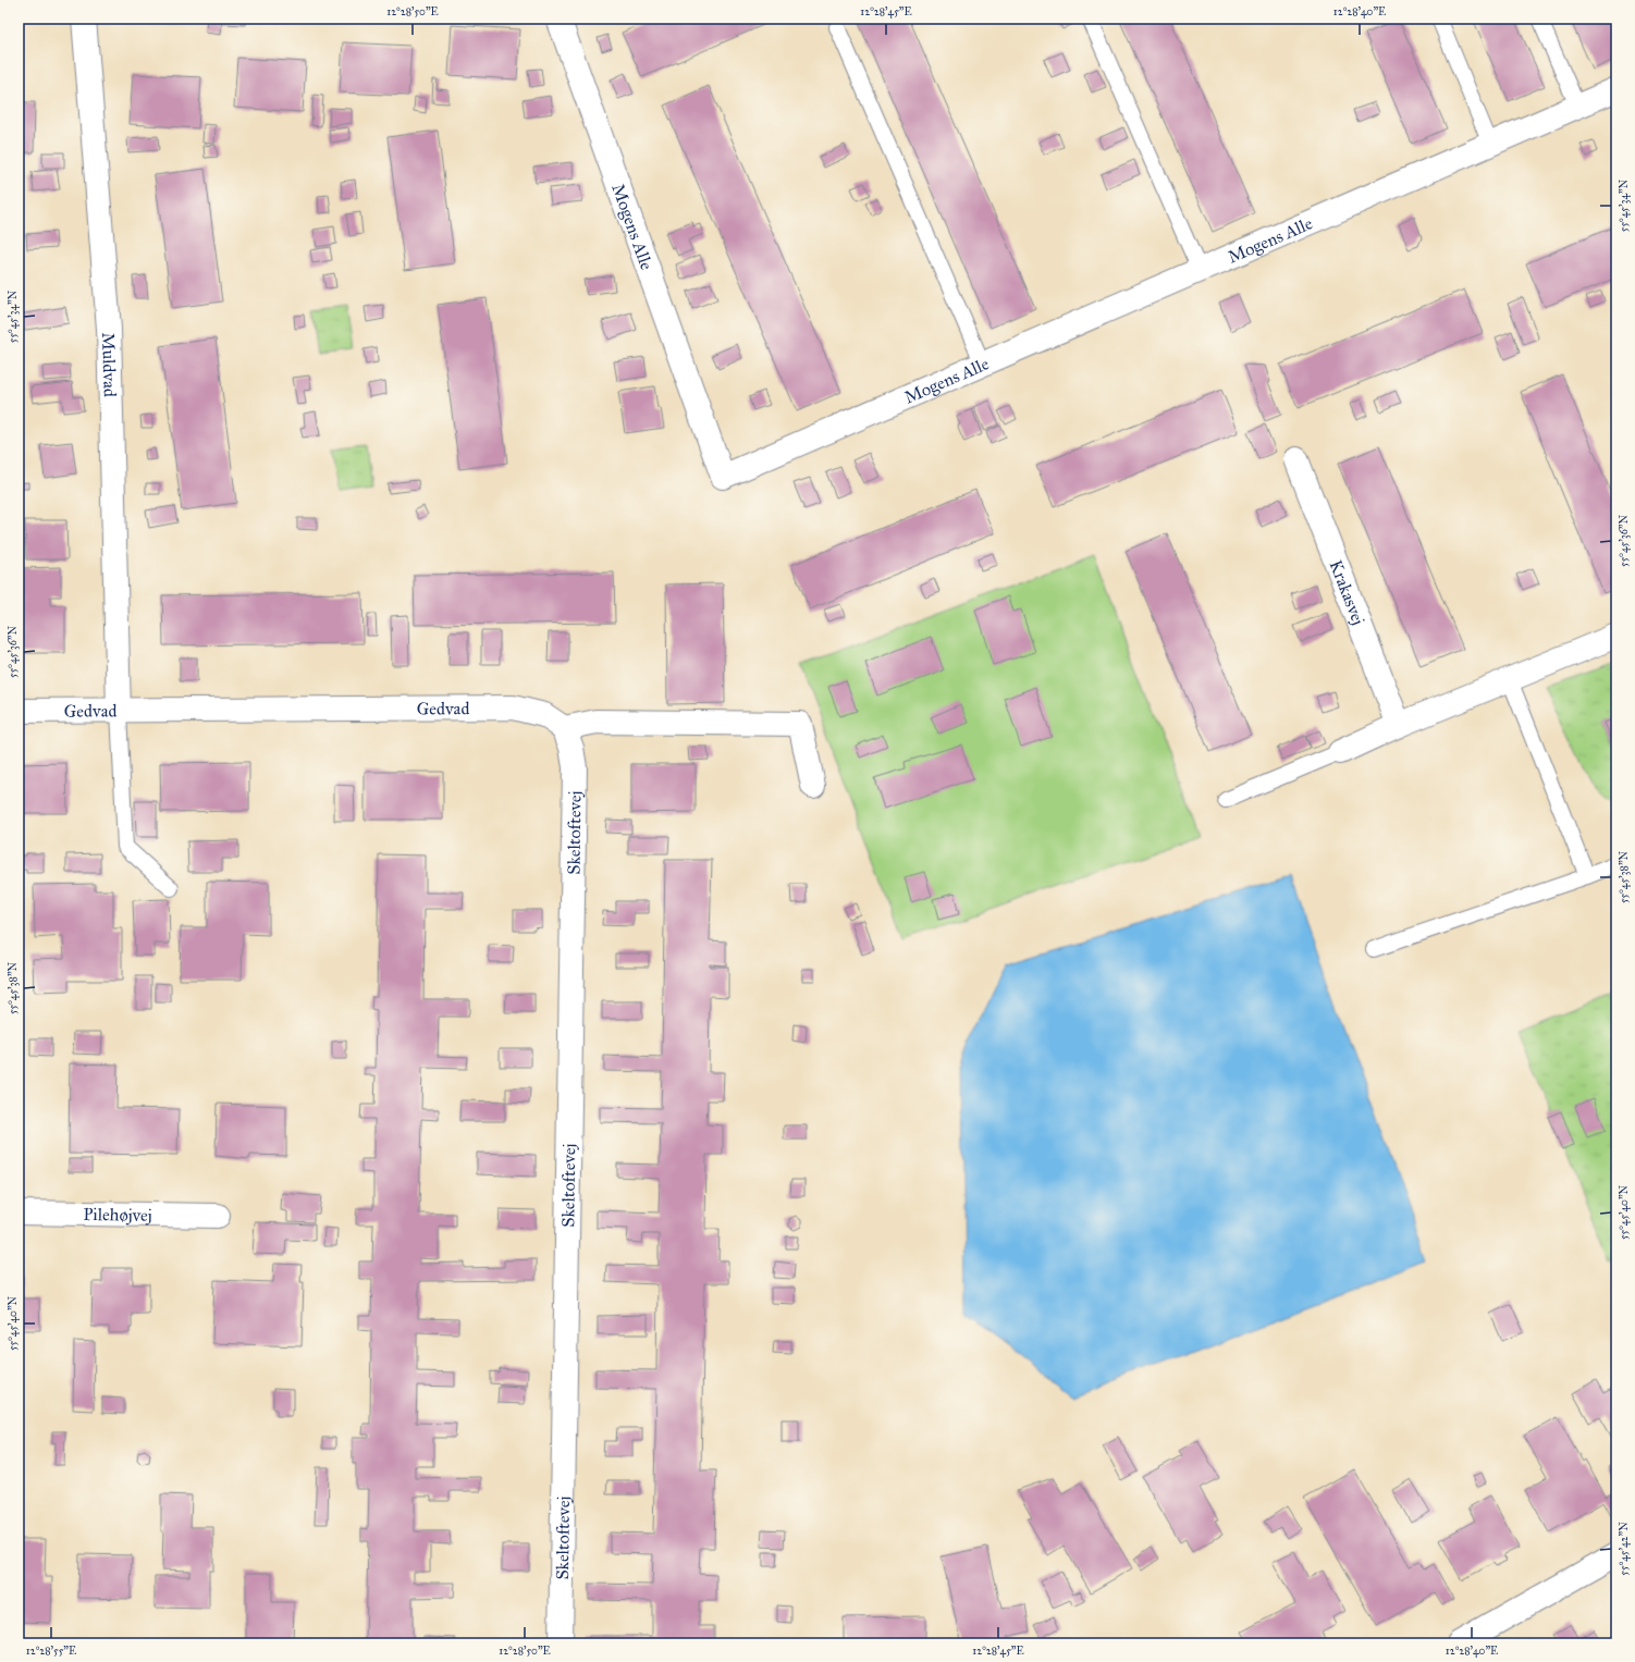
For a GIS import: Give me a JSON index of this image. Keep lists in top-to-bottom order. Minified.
{"streets":{"street":["Mogens Alle","Muldvad","Krakasvej","Gedvad","Skeltoftevej","Pilehøjvej"]},"crossings":[["Muldvad","Gedvad"],["Gedvad","Skeltoftevej"]],"coordinates":["12°28'50\"E","12°28'45\"E","12°28'40\"E","55°45'34\"N","55°45'36\"N","55°45'38\"N","55°45'40\"N","55°45'42\"N","12°28'55\"E"]}
